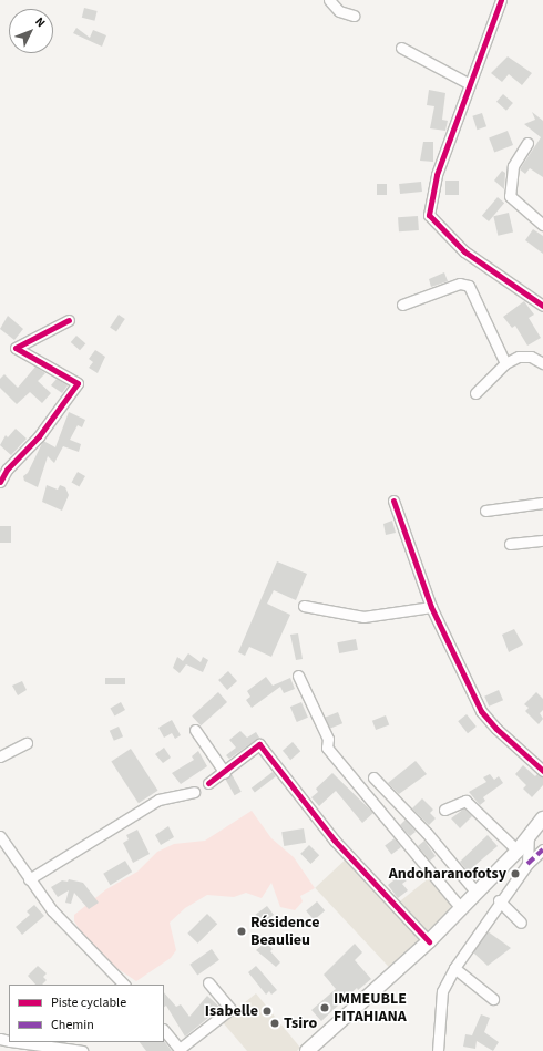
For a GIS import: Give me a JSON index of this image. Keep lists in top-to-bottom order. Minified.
{"places":["Andoharanofotsy","Résidence Beaulieu","IMMEUBLE FITAHIANA","Isabelle","Tsiro"],"legend":["Piste cyclable","Chemin"],"north":"top right"}
